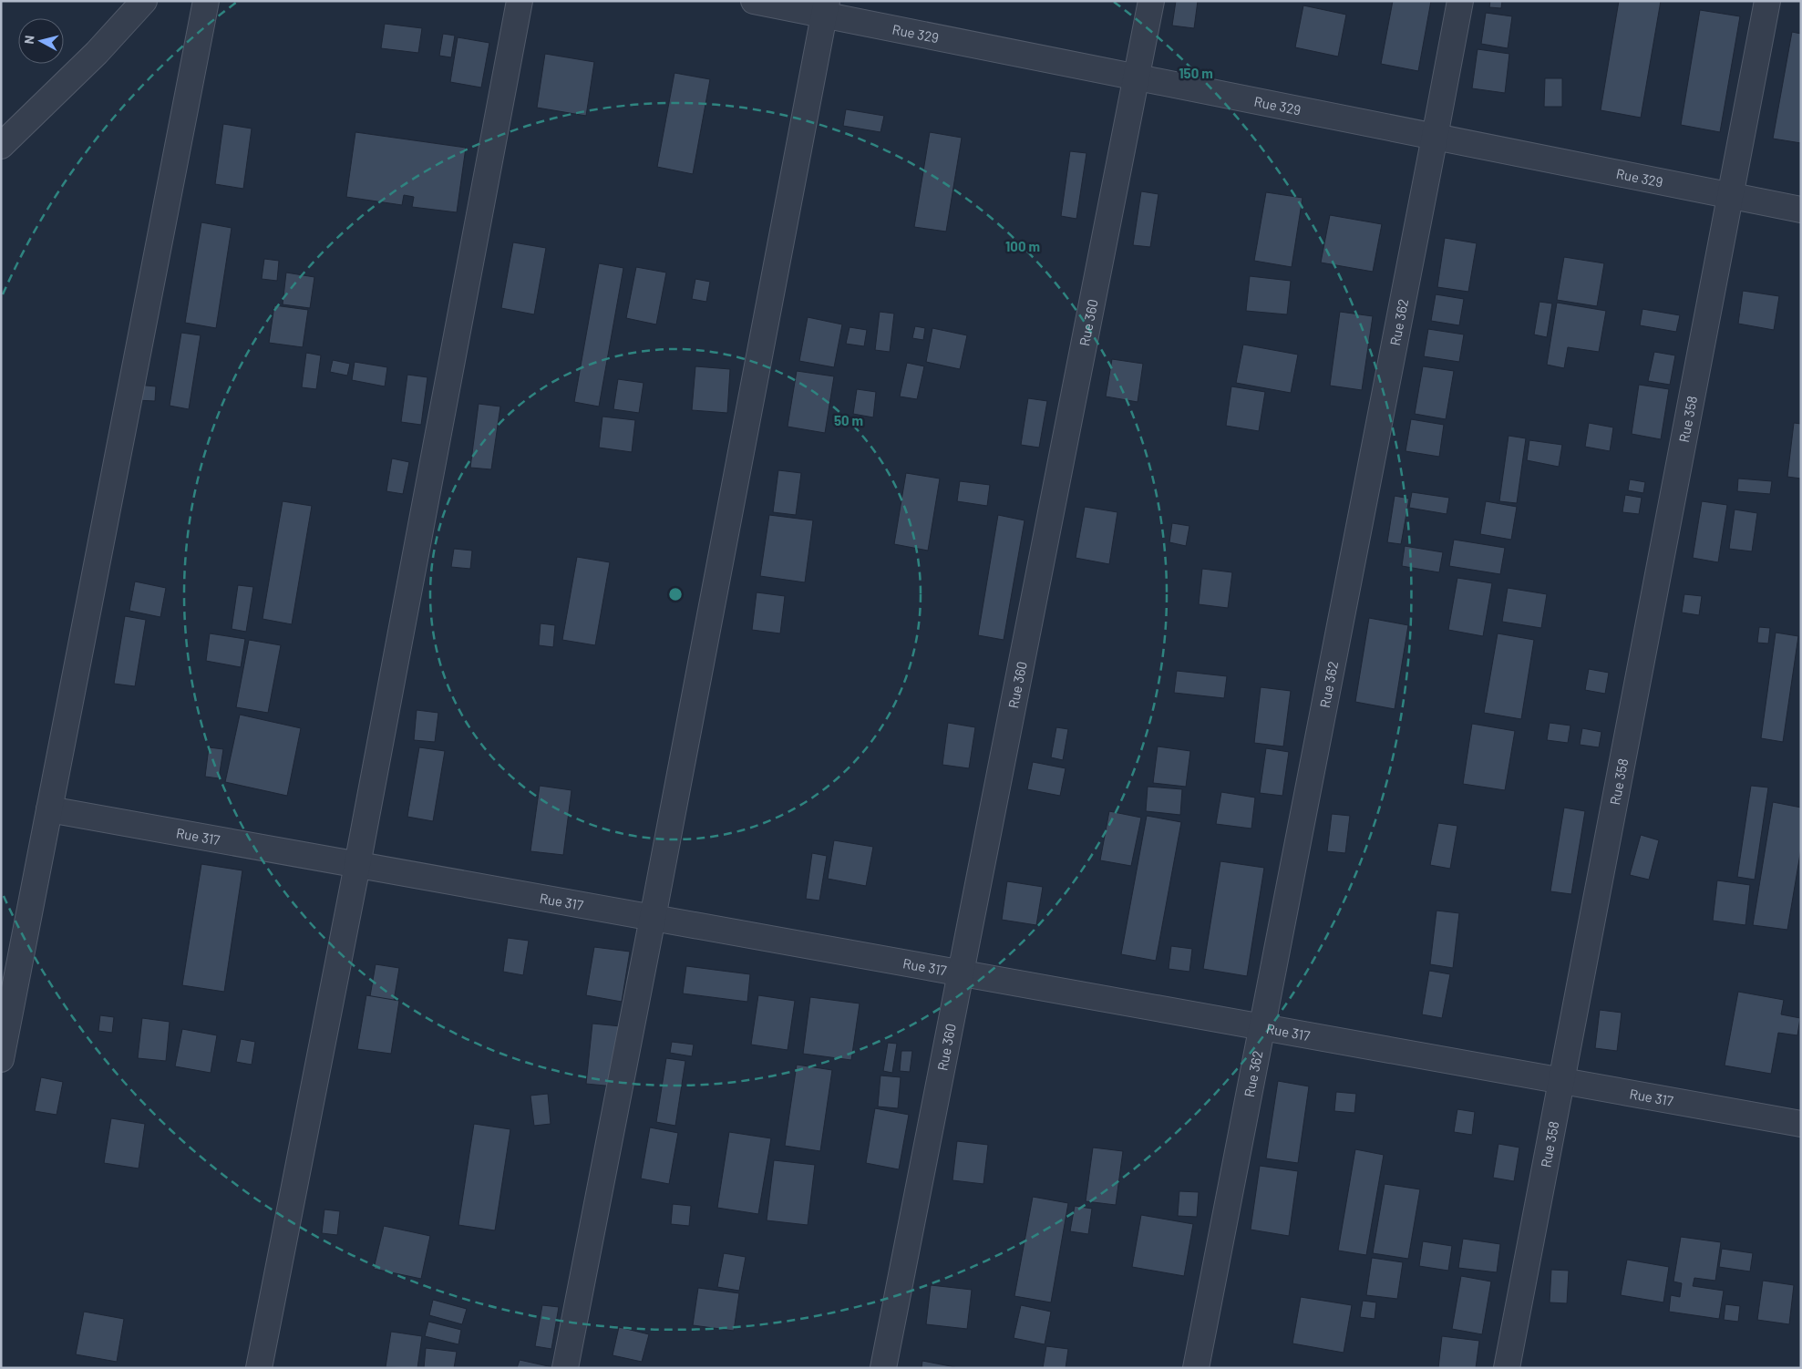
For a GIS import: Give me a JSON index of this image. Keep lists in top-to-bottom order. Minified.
{"streets":{"street":["Rue 329","Rue 360","Rue 362","Rue 358","Rue 317"]},"crossings":[["Rue 329","Rue 360"],["Rue 329","Rue 362"],["Rue 329","Rue 358"],["Rue 360","Rue 317"],["Rue 362","Rue 317"],["Rue 358","Rue 317"]],"north":"left","rings":["150 m","100 m","50 m"]}
